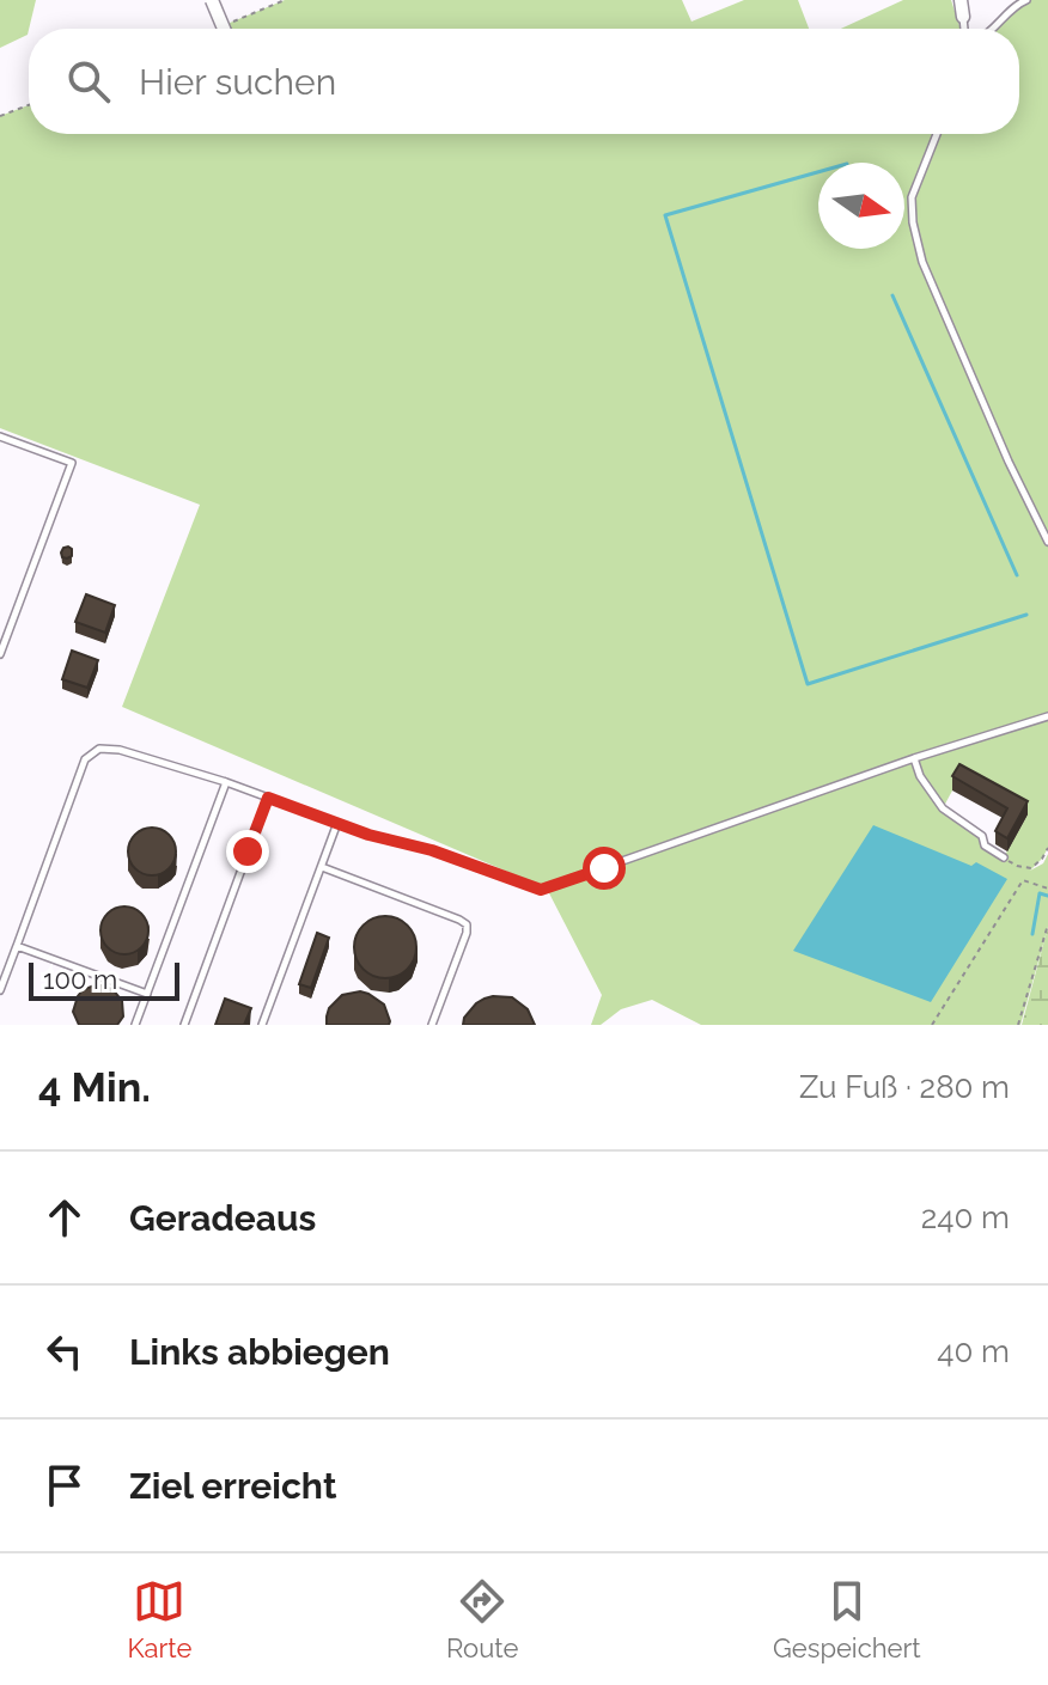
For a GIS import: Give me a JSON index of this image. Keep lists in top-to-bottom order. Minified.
{"scale_bar":"100 m","north":"right","page":{"search":"Hier suchen","scale":"100 m","heading":["4 Min.","Zu Fuß · 280 m"],"list":[["Geradeaus","240 m"],["Links abbiegen","40 m"],"Ziel erreicht"],"nav":["Karte","Route","Gespeichert"]}}
